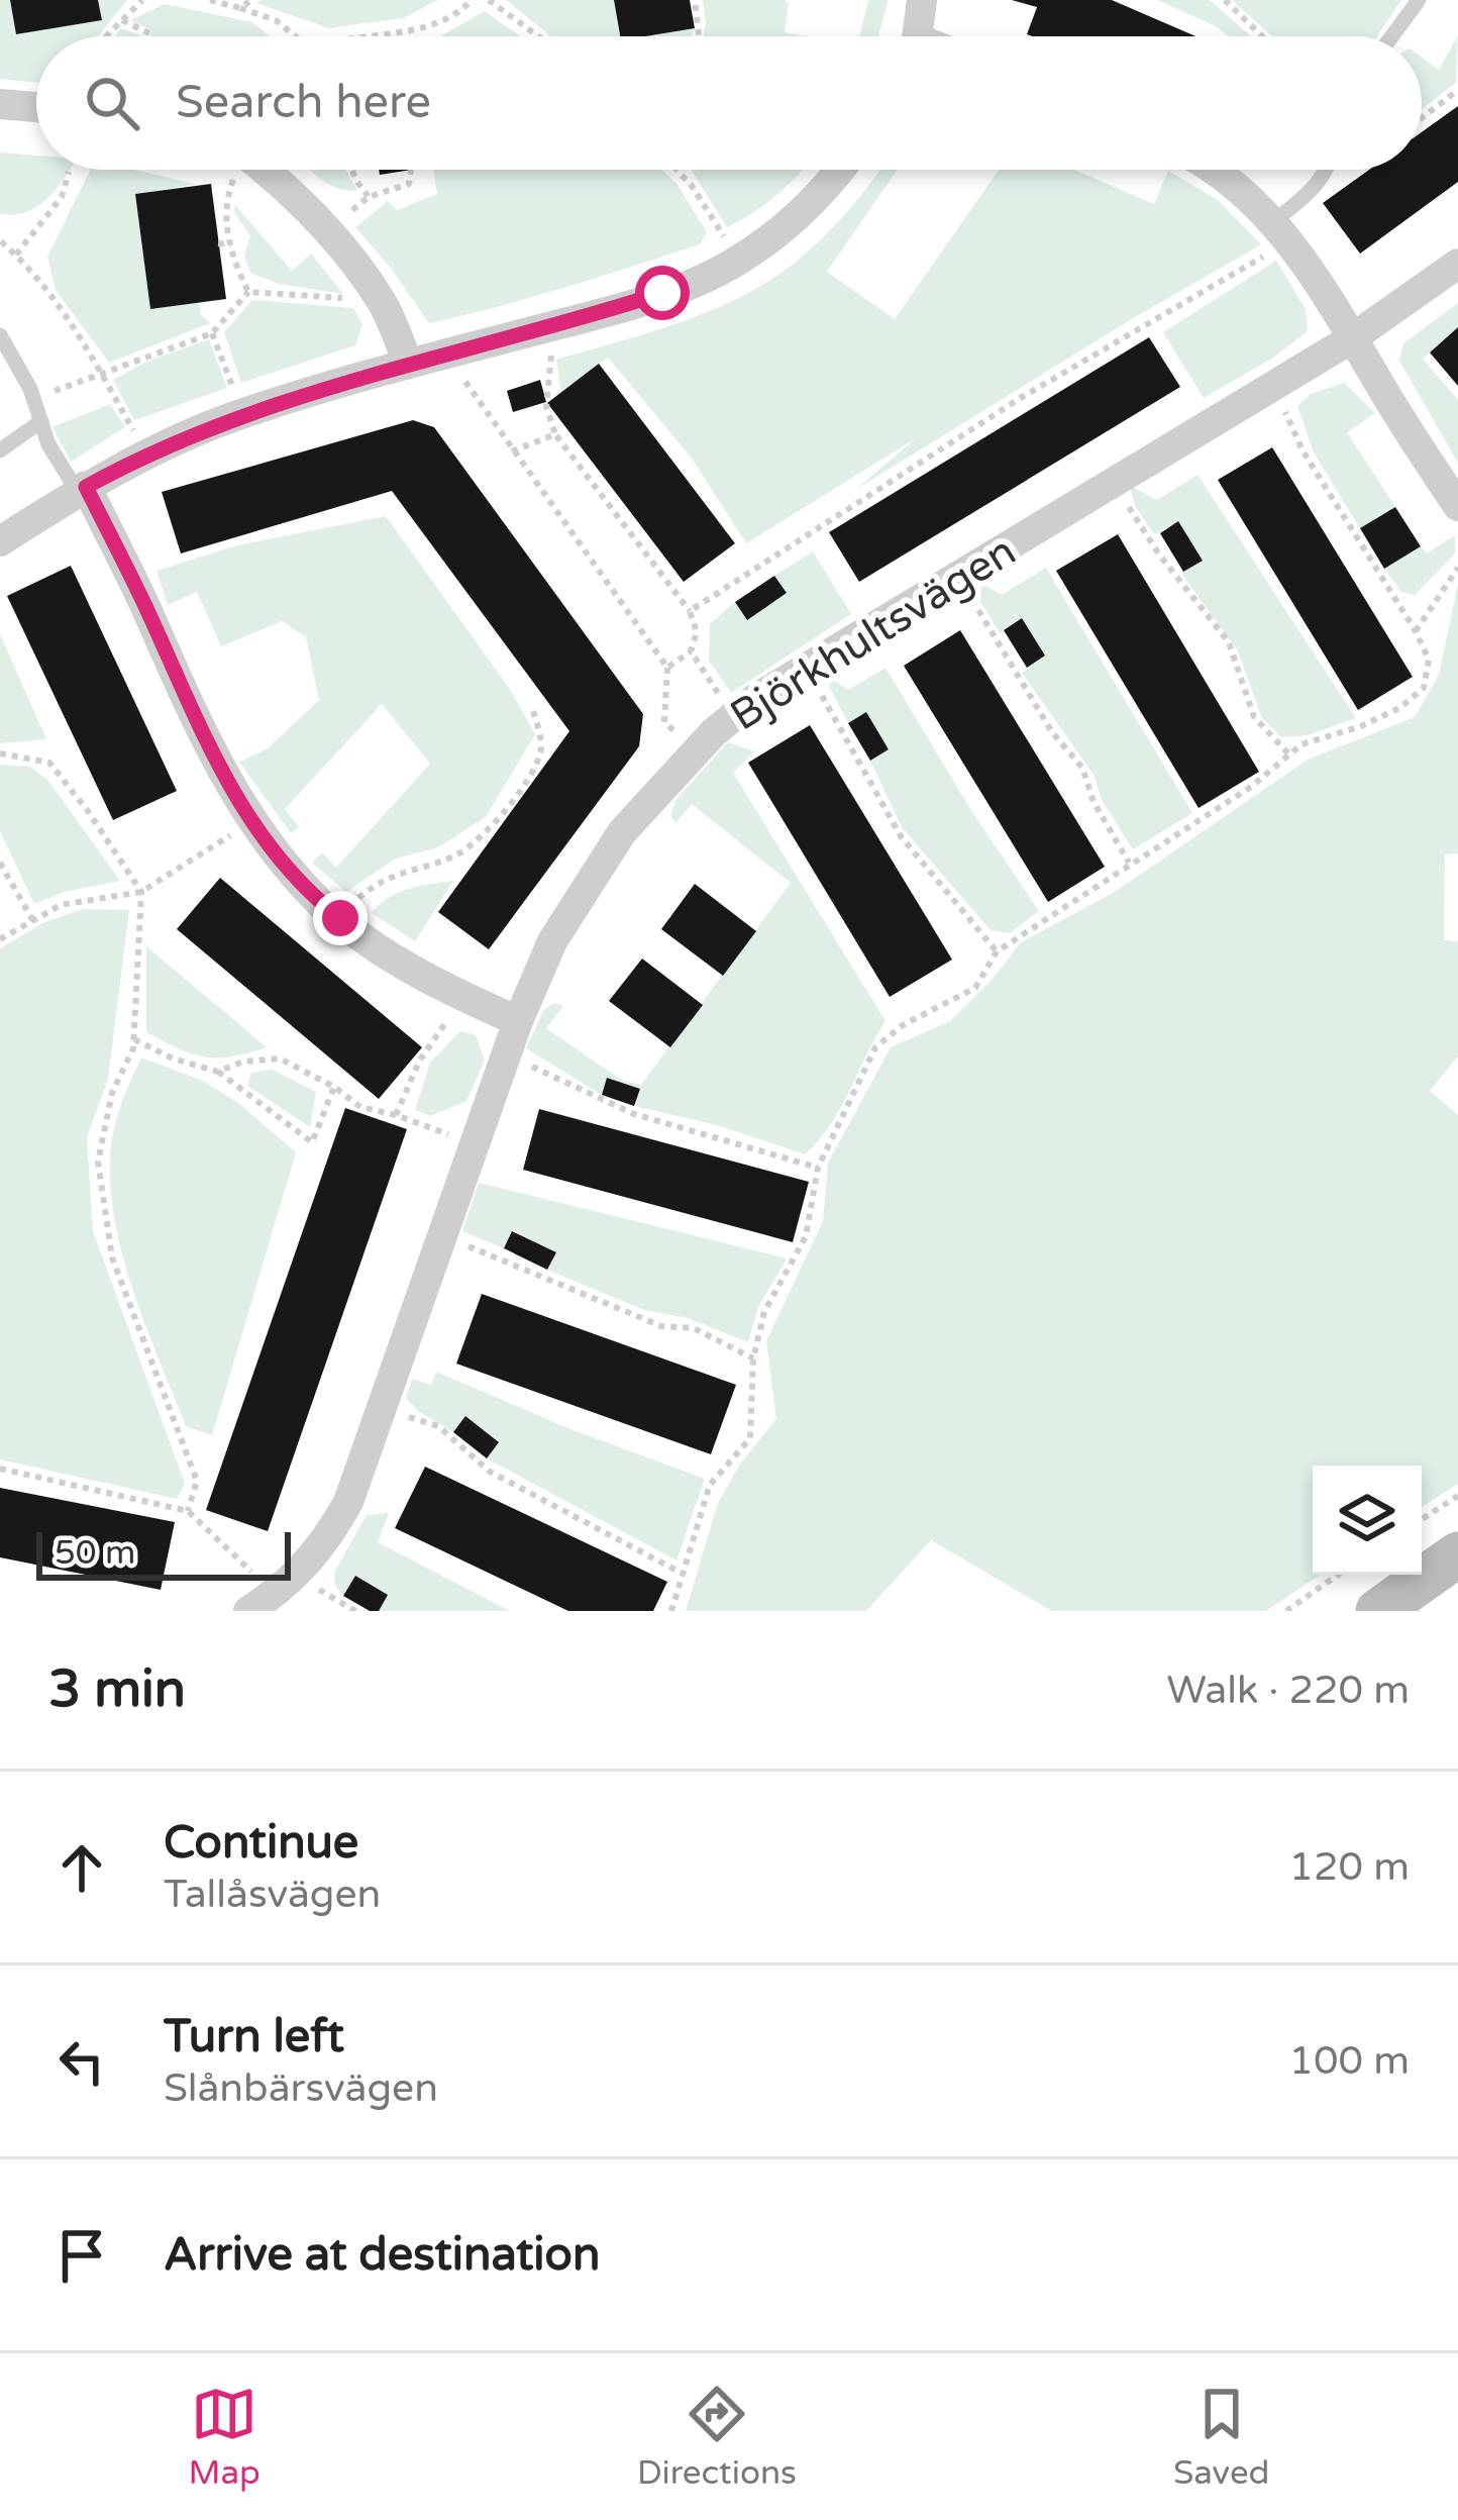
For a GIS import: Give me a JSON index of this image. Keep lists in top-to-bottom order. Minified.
{"streets":{"street":["Björkhultsvägen"]},"scale_bar":"50 m","page":{"search":"Search here","scale":"50 m","heading":["3 min","Walk · 220 m"],"list":[["Continue","Tallåsvägen","120 m"],["Turn left","Slånbärsvägen","100 m"],"Arrive at destination"],"nav":["Map","Directions","Saved"]}}
